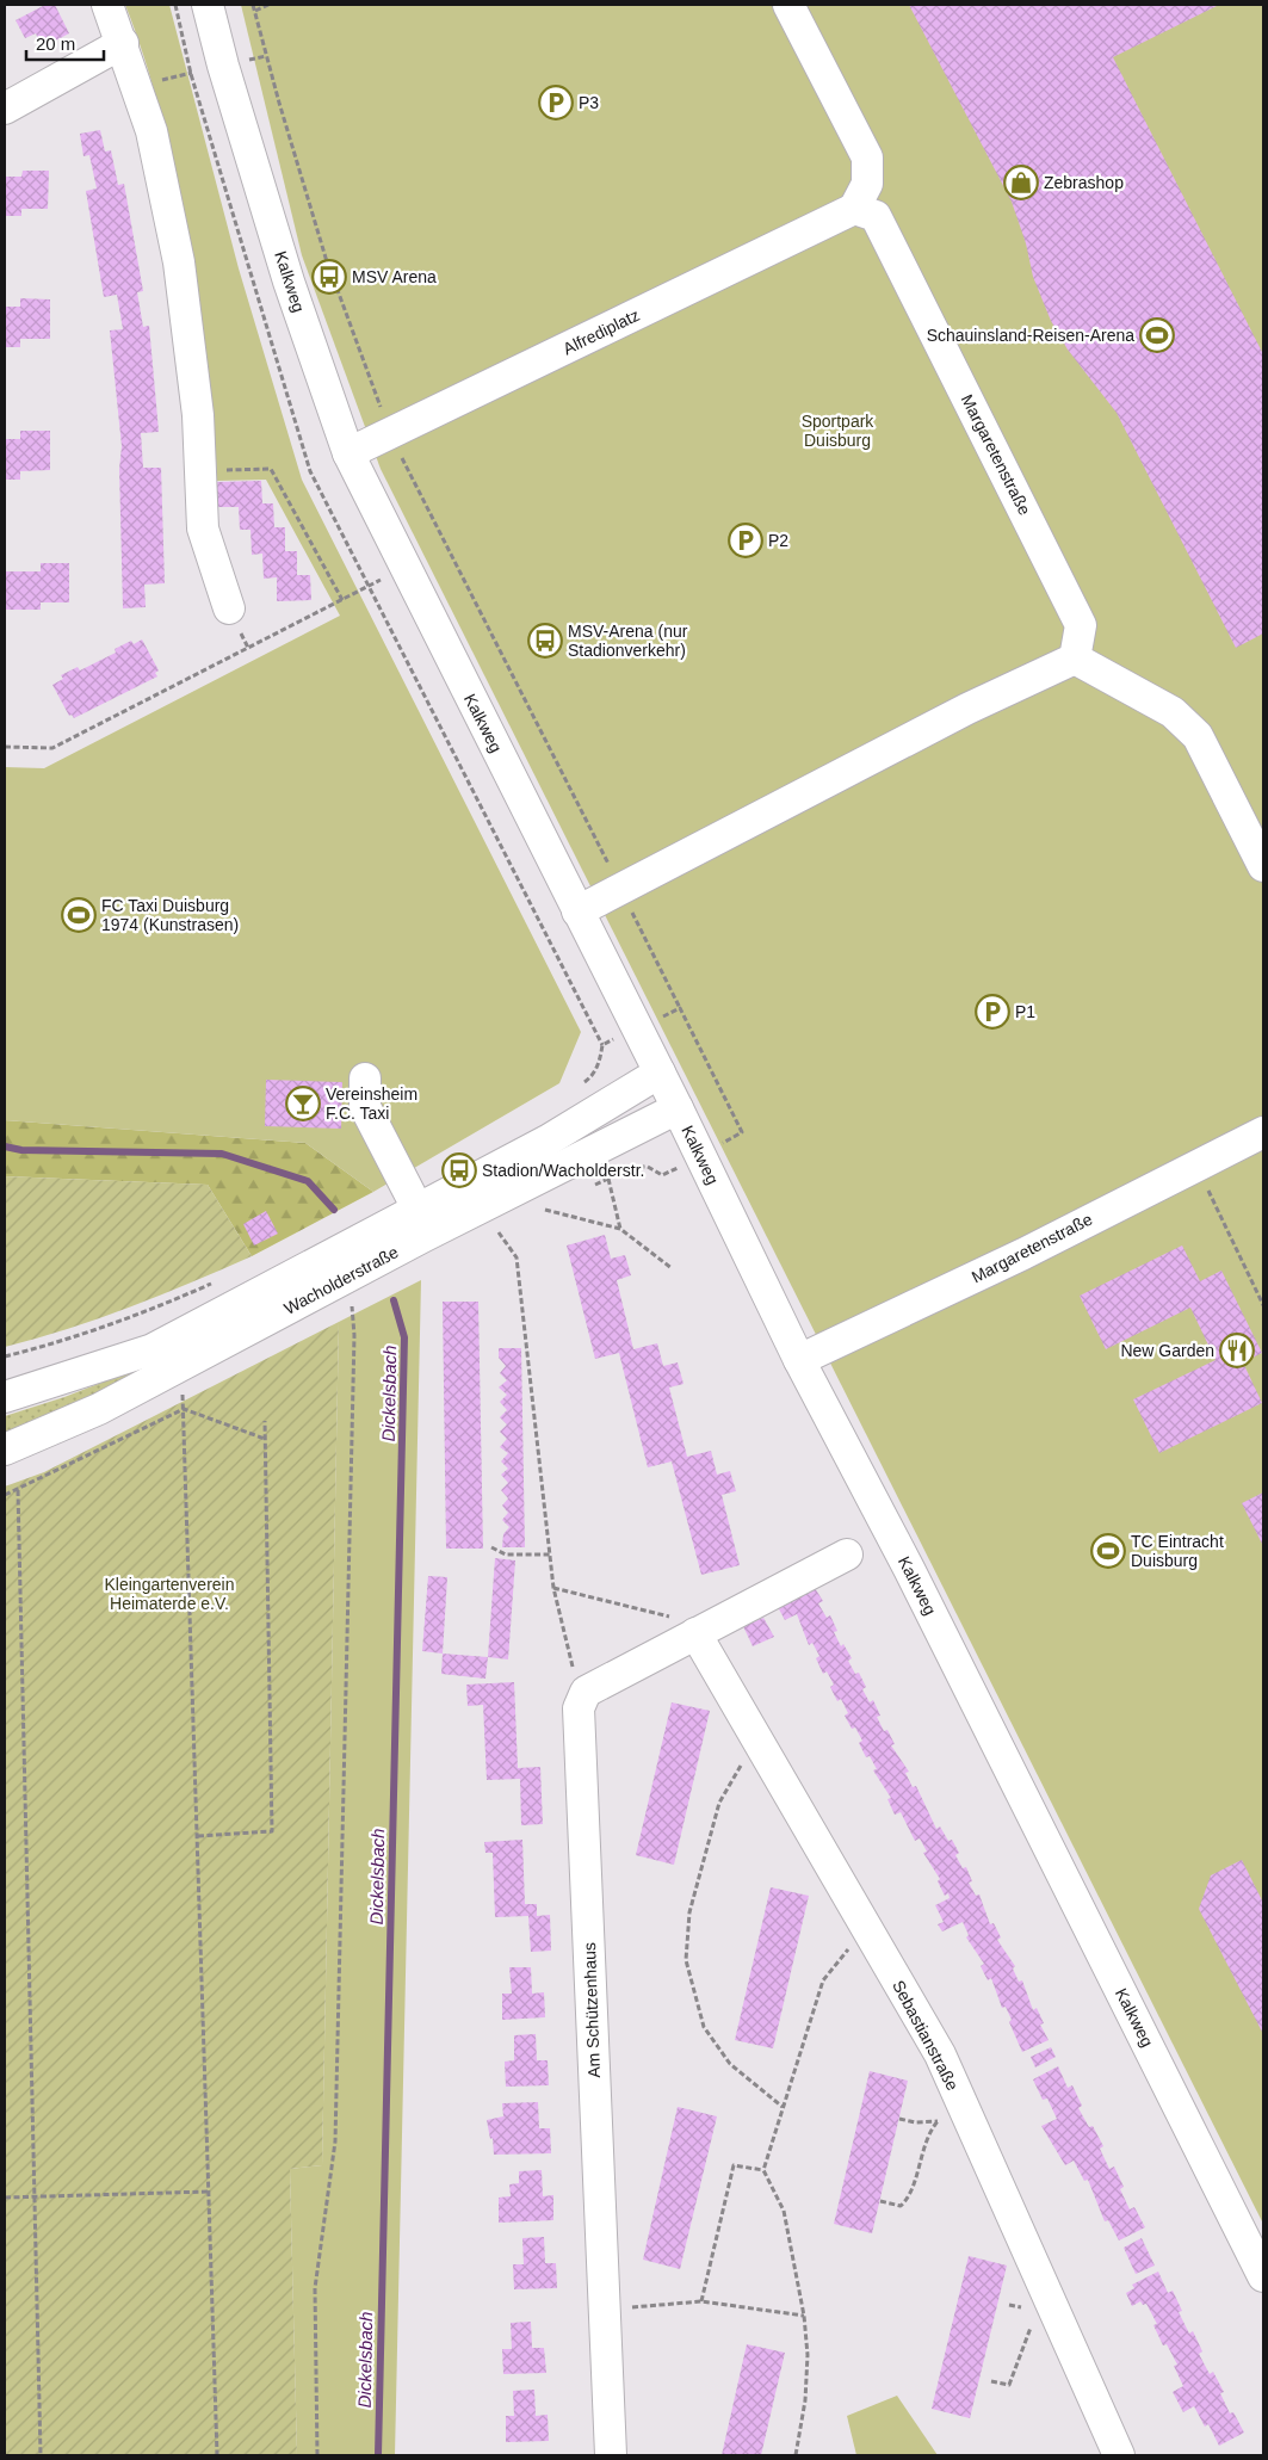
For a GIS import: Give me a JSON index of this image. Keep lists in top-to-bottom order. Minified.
{"streets":{"street":["Kalkweg","Alfrediplatz","Margaretenstraße","Wacholderstraße","Am Schützenhaus","Sebastianstraße"]},"crossings":[["Kalkweg","Alfrediplatz"],["Kalkweg","Margaretenstraße"],["Kalkweg","Wacholderstraße"],["Alfrediplatz","Margaretenstraße"]],"water":["Dickelsbach"],"parks":["Sportpark Duisburg","Kleingartenverein Heimaterde e.V."],"places":{"parking":["P3","P2","P1"],"shop":["Zebrashop"],"bus stop":["MSV Arena","MSV-Arena (nur Stadionverkehr)","Stadion/Wacholderstr."],"sports":["Schauinsland-Reisen-Arena","FC Taxi Duisburg 1974 (Kunstrasen)","TC Eintracht Duisburg"],"bar":["Vereinsheim F.C. Taxi"],"restaurant":["New Garden"]},"scale_bar":"20 m"}
